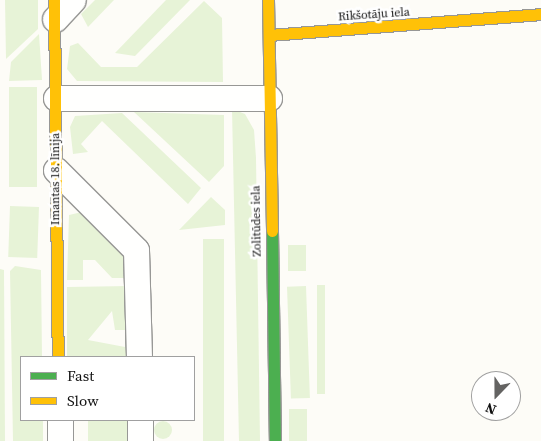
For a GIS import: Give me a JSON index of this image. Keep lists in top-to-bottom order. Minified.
{"streets":{"street":["Rikšotāju iela","Imantas 18. līnija","Zolitūdes iela"]},"crossings":[["Rikšotāju iela","Zolitūdes iela"]],"legend":["Fast","Slow"],"north":"bottom"}
